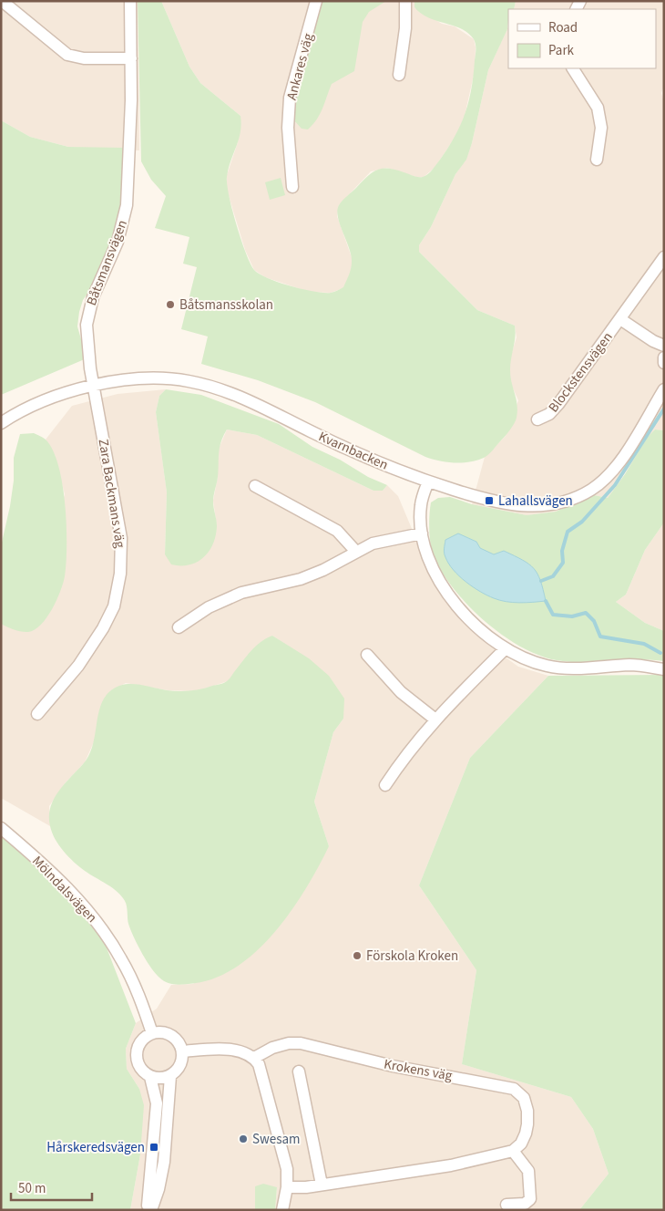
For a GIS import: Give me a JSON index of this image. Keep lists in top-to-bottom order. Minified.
{"streets":{"street":["Ankares väg","Båtsmansvägen","Blockstensvägen","Kvarnbacken","Zara Backmans väg","Mölndalsvägen","Krokens väg"]},"crossings":[["Båtsmansvägen","Kvarnbacken"],["Båtsmansvägen","Zara Backmans väg"],["Kvarnbacken","Zara Backmans väg"]],"places":{"other":["Båtsmansskolan","Förskola Kroken","Swesam"],"transit":["Lahallsvägen","Hårskeredsvägen"]},"legend":["Road","Park"],"scale_bar":"50 m"}
